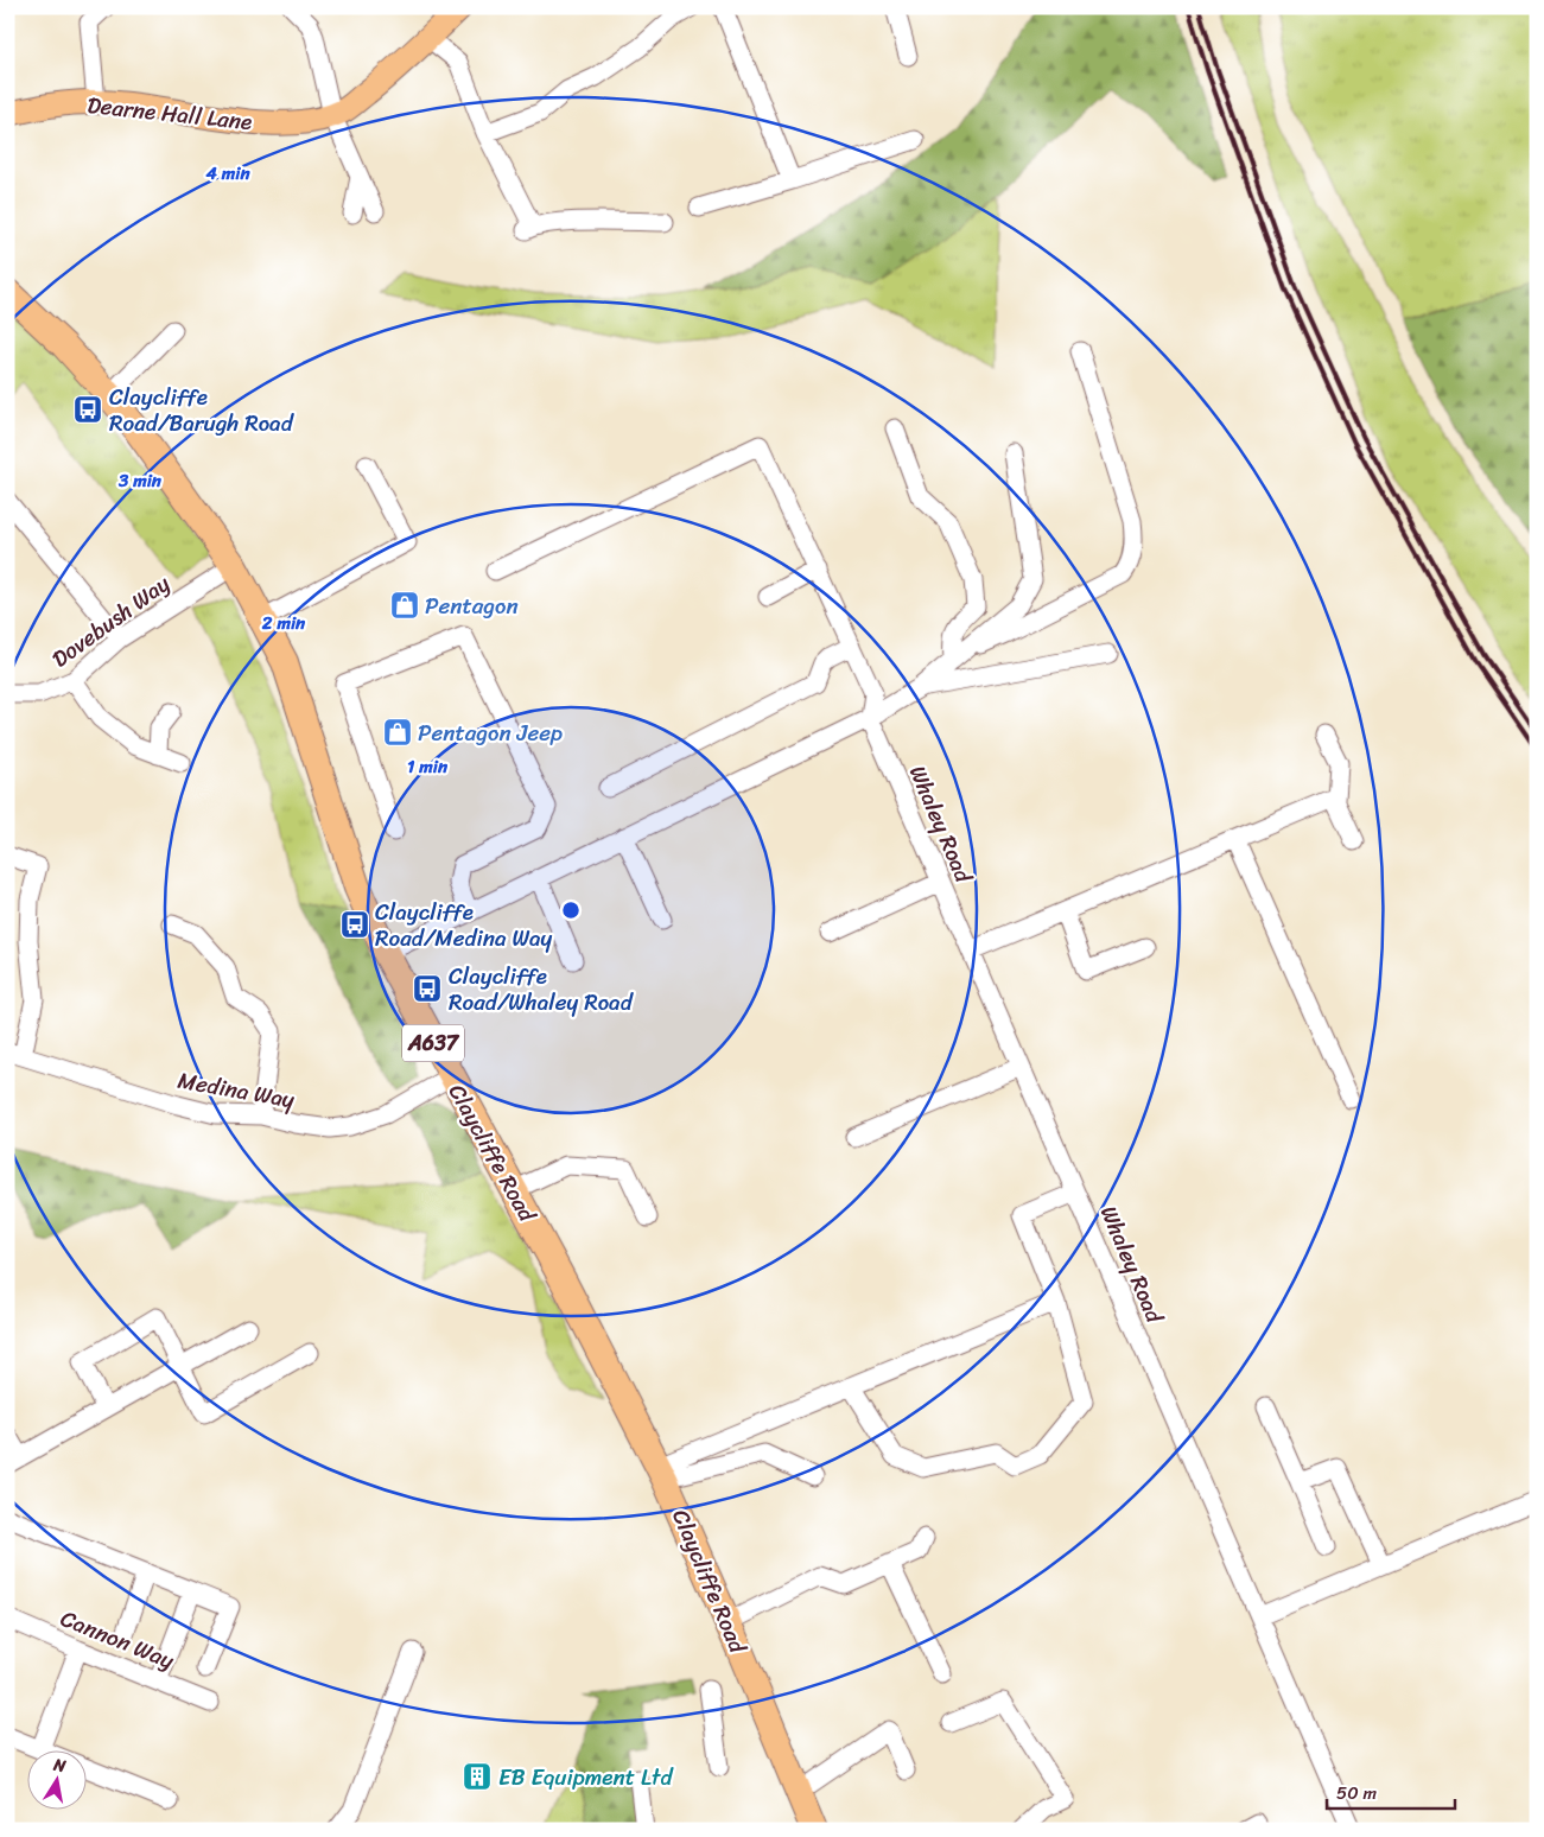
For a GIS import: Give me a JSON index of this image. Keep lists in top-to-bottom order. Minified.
{"streets":{"highway":["A637","Claycliffe Road"],"main road":["Dearne Hall Lane"],"street":["Dovebush Way","Whaley Road","Medina Way","Cannon Way"]},"crossings":[["Dovebush Way","Claycliffe Road"],["Medina Way","Claycliffe Road"]],"places":{"bus stop":["Claycliffe Road/Barugh Road","Claycliffe Road/Medina Way","Claycliffe Road/Whaley Road"],"shop":["Pentagon","Pentagon Jeep"],"building":["EB Equipment Ltd"]},"scale_bar":"50 m","north":"top","rings":["4 min","3 min","2 min","1 min"]}
